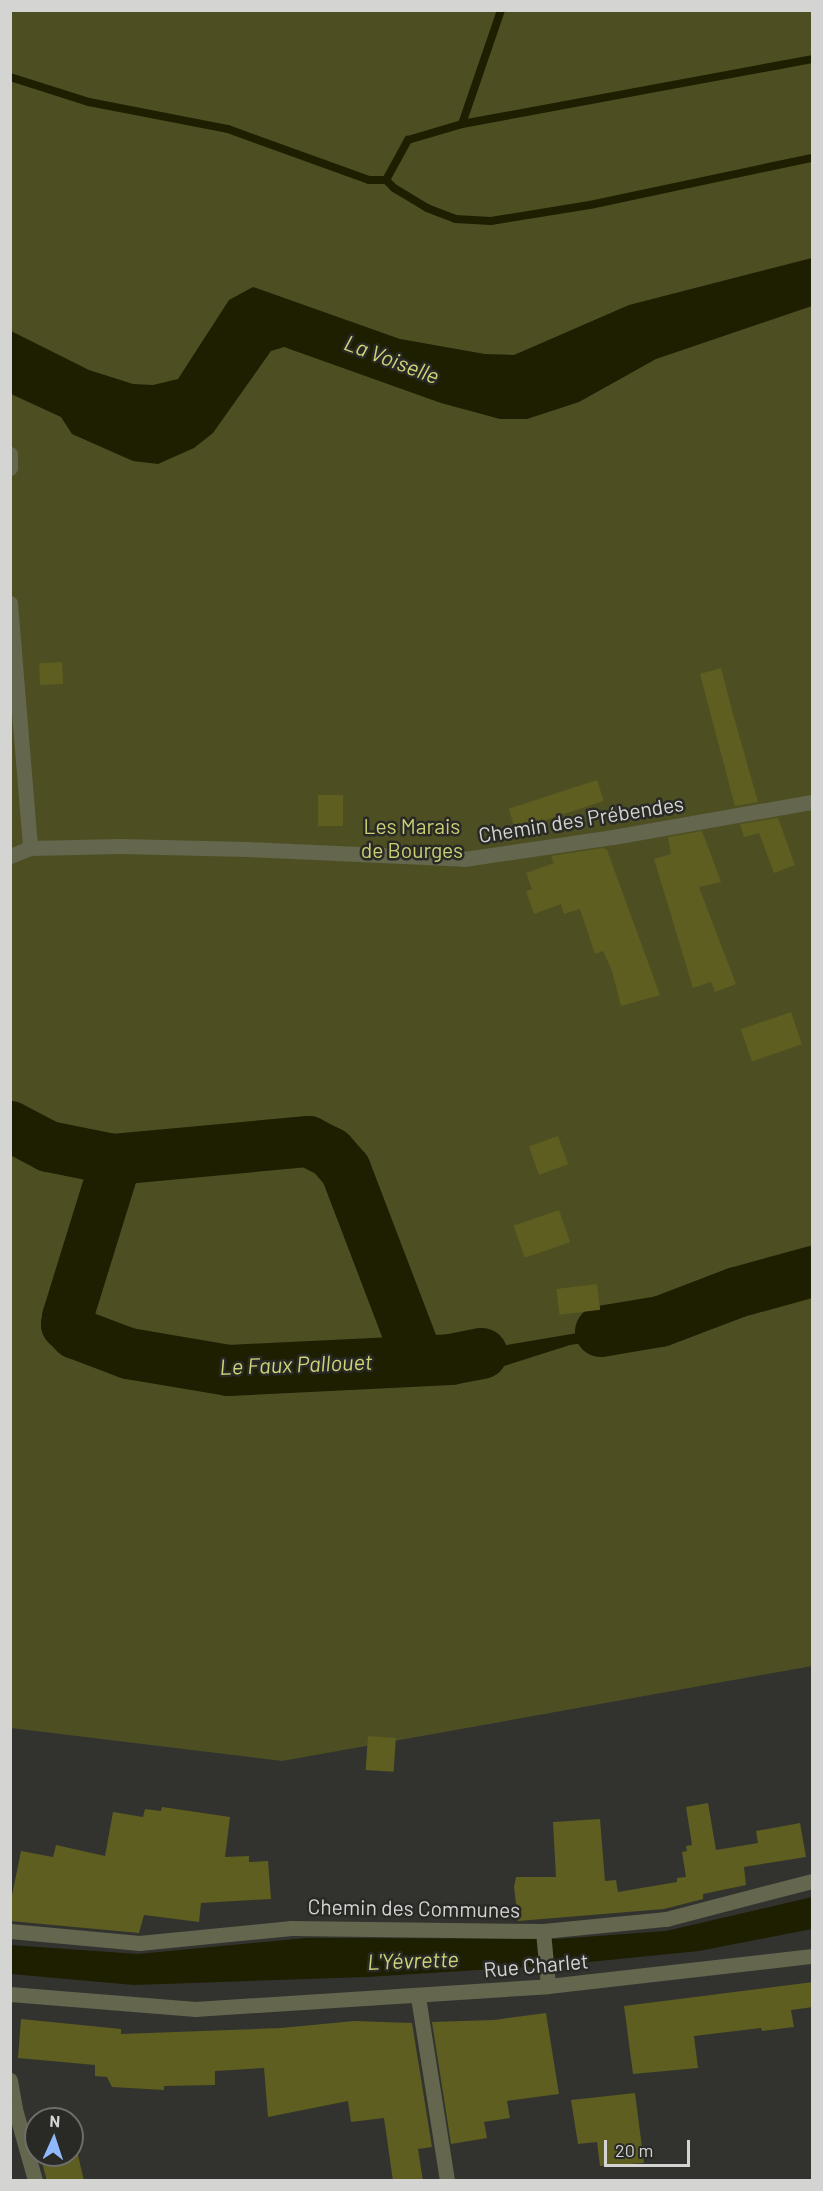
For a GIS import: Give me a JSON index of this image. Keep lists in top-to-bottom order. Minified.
{"streets":{"street":["Chemin des Prébendes","Chemin des Communes","Rue Charlet"]},"water":["La Voiselle","Le Faux Pallouet","L'Yévrette"],"parks":["Les Marais de Bourges"],"scale_bar":"20 m","north":"top"}
